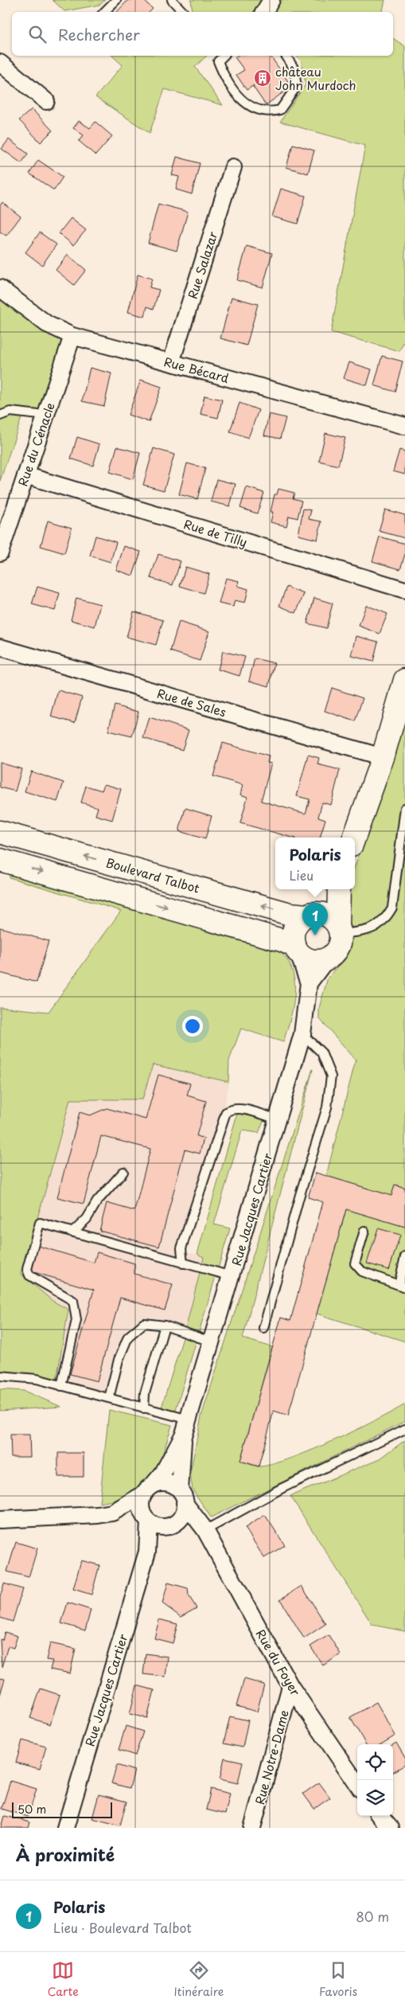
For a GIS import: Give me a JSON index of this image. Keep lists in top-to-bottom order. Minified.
{"streets":{"main road":["Boulevard Talbot"],"street":["Rue Salazar","Rue Bécard","Rue du Cénacle","Rue de Tilly","Rue de Sales","Rue Jacques Cartier","Rue du Foyer","Rue Notre-Dame"]},"crossings":[["Rue Salazar","Rue Bécard"],["Rue Bécard","Rue du Cénacle"],["Rue du Cénacle","Rue de Tilly"],["Boulevard Talbot","Rue Jacques Cartier"],["Rue Jacques Cartier","Rue du Foyer"],["Rue du Foyer","Rue Notre-Dame"]],"places":{"building":["château John Murdoch"]},"scale_bar":"50 m","page":{"search":"Rechercher","popup":["Polaris","Lieu"],"pins":"1","scale":"50 m","heading":"À proximité","list":[{"mark":"1","name":"Polaris","note":"Lieu · Boulevard Talbot","value":"80 m"}],"nav":["Carte","Itinéraire","Favoris"]}}
